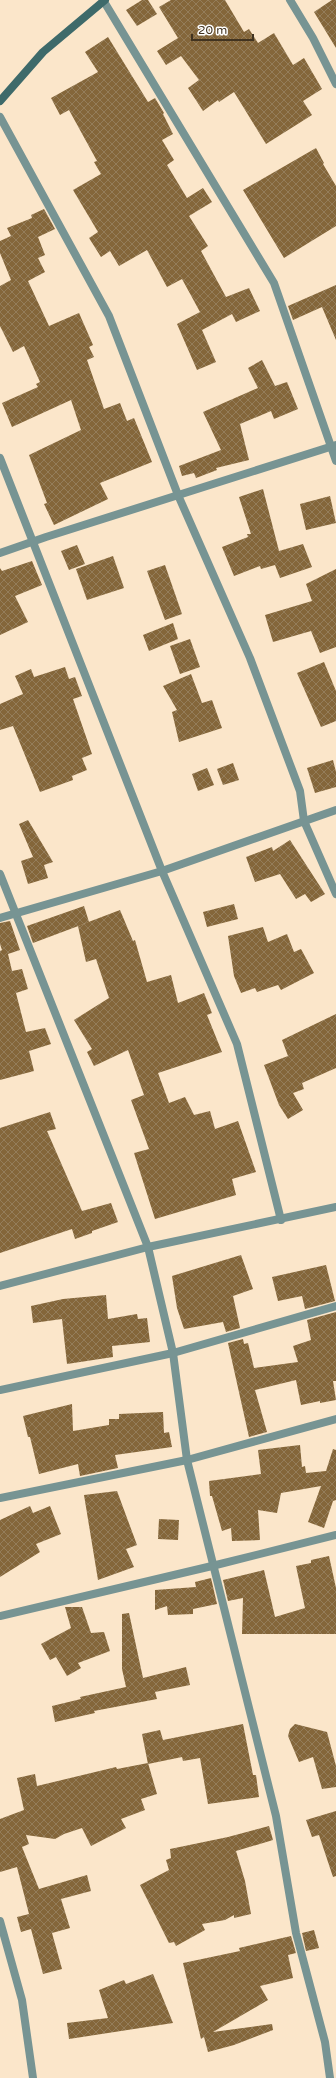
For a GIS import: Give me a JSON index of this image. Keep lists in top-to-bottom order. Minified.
{"scale_bar":"20 m"}
